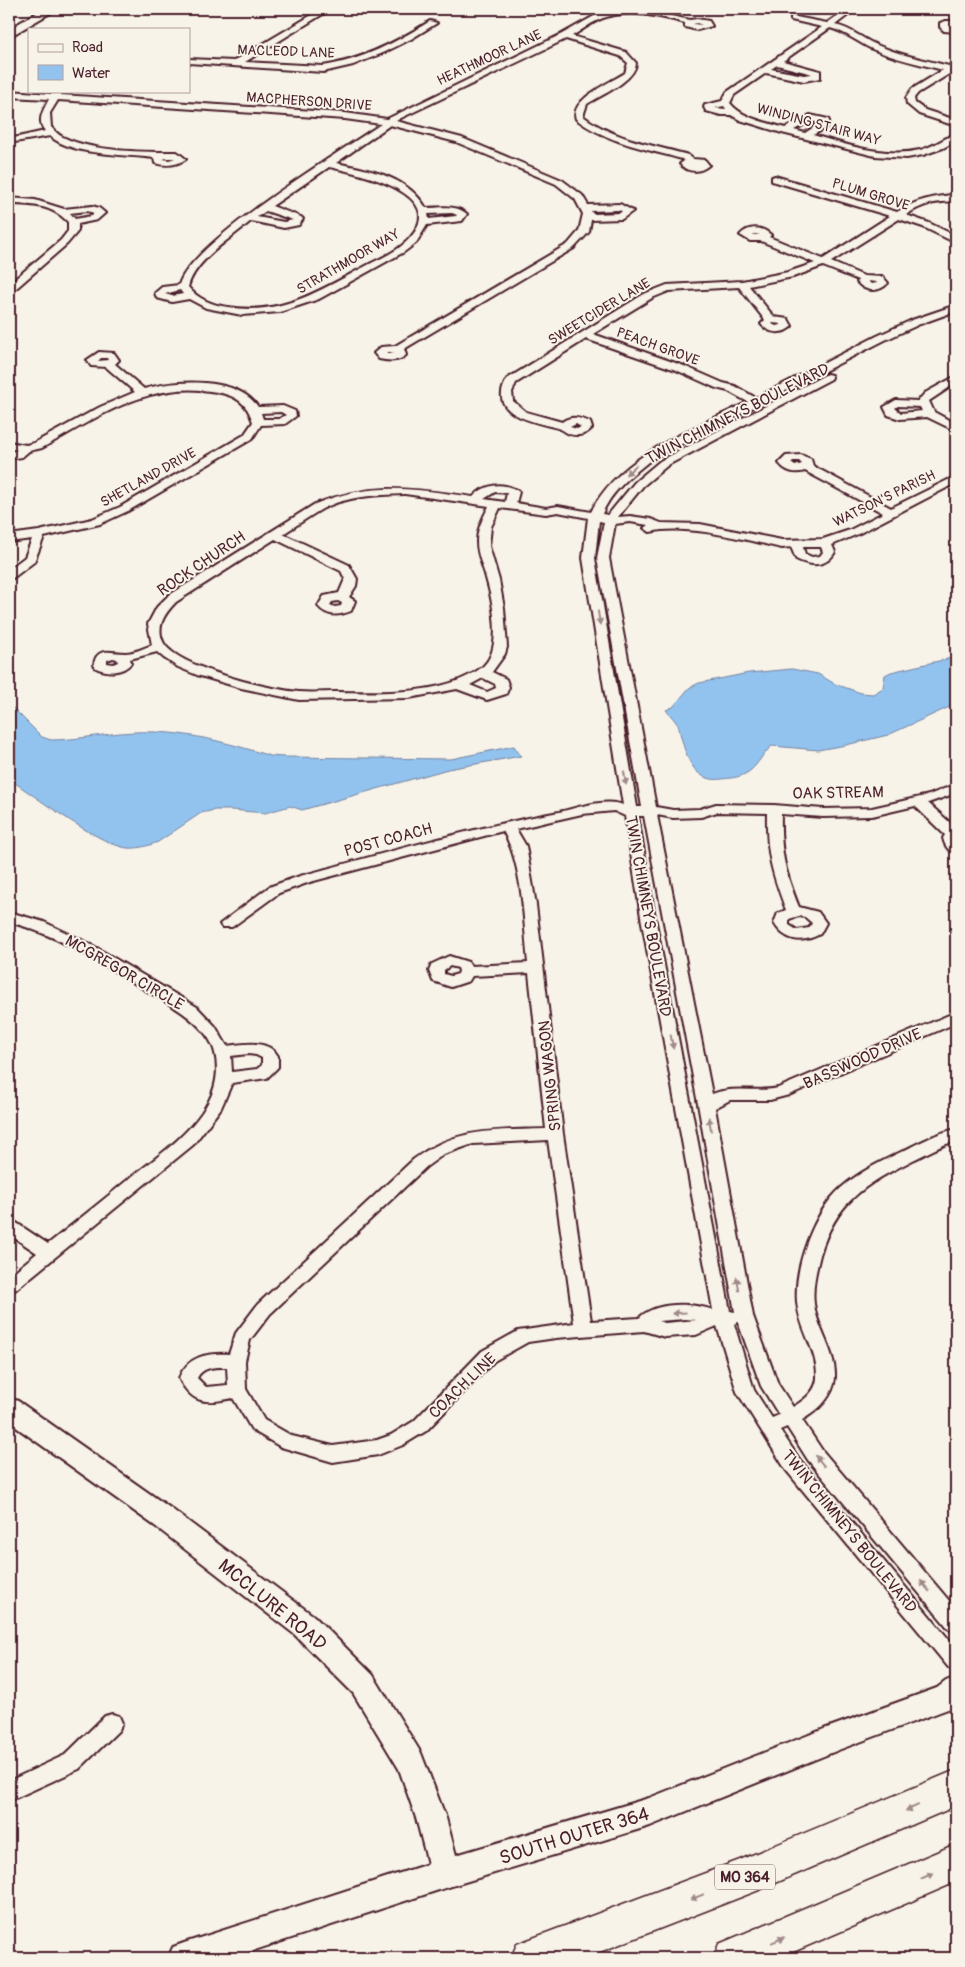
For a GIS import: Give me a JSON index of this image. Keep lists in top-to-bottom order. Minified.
{"streets":{"highway":["MO 364"],"street":["MACLEOD LANE","HEATHMOOR LANE","MACPHERSON DRIVE","WINDING STAIR WAY","PLUM GROVE","STRATHMOOR WAY","SWEETCIDER LANE","PEACH GROVE","TWIN CHIMNEYS BOULEVARD","SHETLAND DRIVE","WATSON'S PARISH","ROCK CHURCH","OAK STREAM","POST COACH","MCGREGOR CIRCLE","BASSWOOD DRIVE","SPRING WAGON","COACH LINE","MCCLURE ROAD","SOUTH OUTER 364"]},"crossings":[["HEATHMOOR LANE","MACPHERSON DRIVE"],["PLUM GROVE","SWEETCIDER LANE"],["SWEETCIDER LANE","PEACH GROVE"],["PEACH GROVE","TWIN CHIMNEYS BOULEVARD"],["TWIN CHIMNEYS BOULEVARD","WATSON'S PARISH"],["TWIN CHIMNEYS BOULEVARD","ROCK CHURCH"],["TWIN CHIMNEYS BOULEVARD","OAK STREAM"],["TWIN CHIMNEYS BOULEVARD","POST COACH"],["TWIN CHIMNEYS BOULEVARD","BASSWOOD DRIVE"],["TWIN CHIMNEYS BOULEVARD","COACH LINE"],["WATSON'S PARISH","ROCK CHURCH"],["OAK STREAM","POST COACH"],["POST COACH","SPRING WAGON"],["SPRING WAGON","COACH LINE"],["MCCLURE ROAD","SOUTH OUTER 364"]],"legend":["Road","Water"]}
